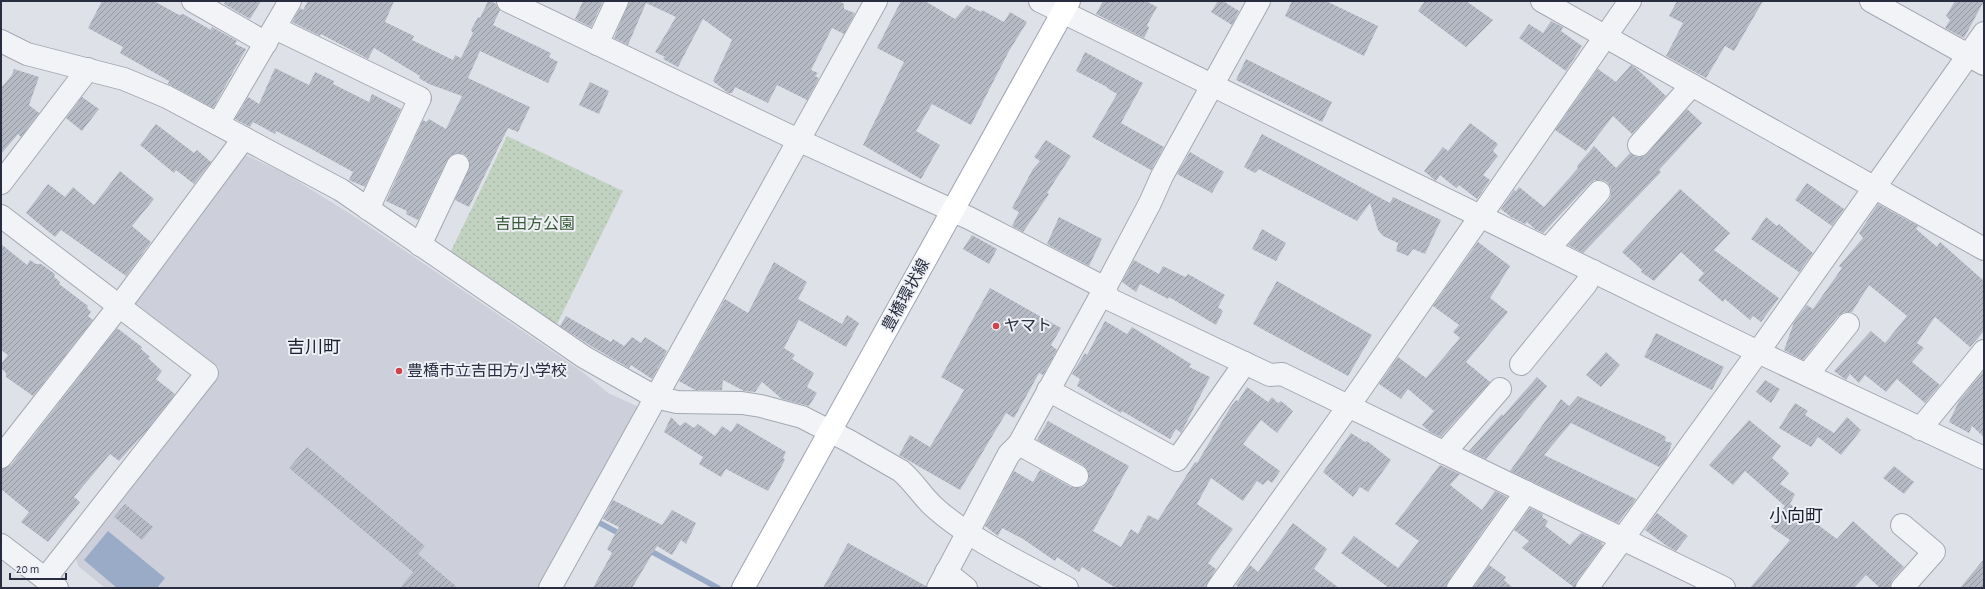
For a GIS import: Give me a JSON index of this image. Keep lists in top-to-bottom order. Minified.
{"streets":{"main road":["豊橋環状線"]},"districts":["吉川町","小向町"],"parks":["吉田方公園"],"places":["ヤマト","豊橋市立吉田方小学校"],"scale_bar":"20 m"}
